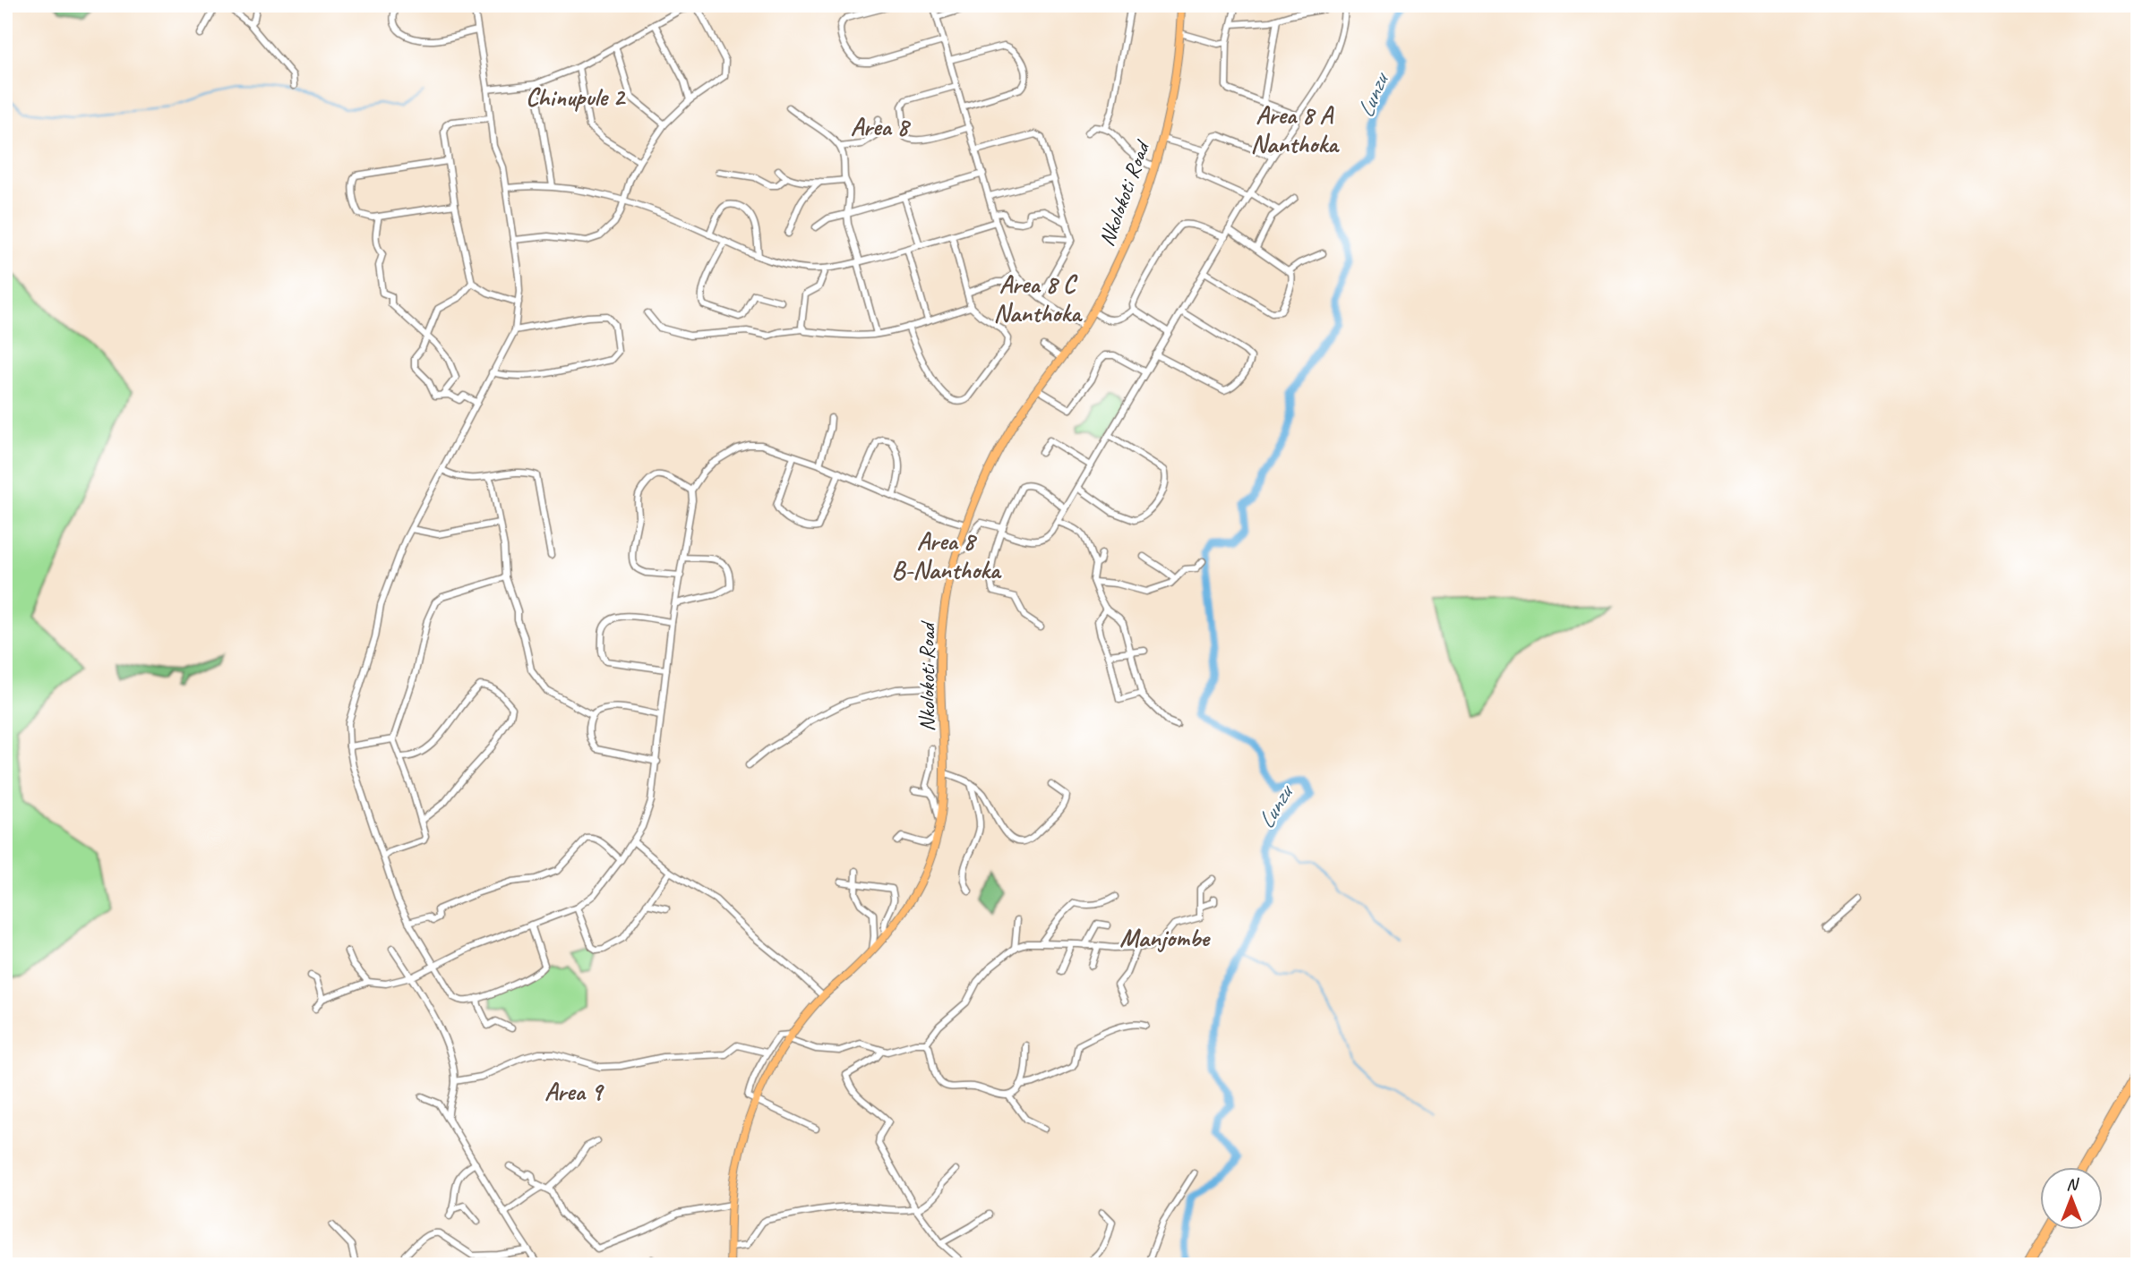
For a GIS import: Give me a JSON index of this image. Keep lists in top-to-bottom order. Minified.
{"streets":{"main road":["Nkolokoti Road"]},"districts":["Chinupule 2","Area 8 A Nanthoka","Area 8","Area 8 C Nanthoka","Area 8 B-Nanthoka","Manjombe","Area 9"],"water":["Lunzu"],"north":"top"}
